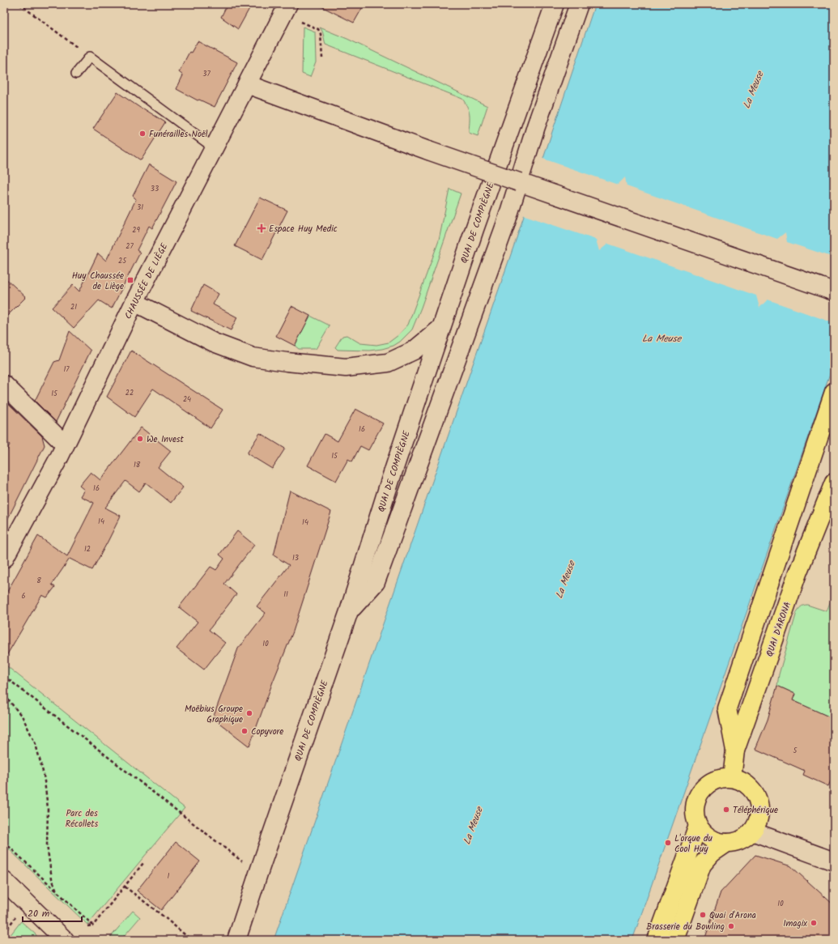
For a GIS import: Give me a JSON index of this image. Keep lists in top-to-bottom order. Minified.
{"streets":{"main road":["QUAI D'ARONA"],"street":["QUAI DE COMPIÈGNE","CHAUSSÉE DE LIÈGE"]},"water":["La Meuse"],"parks":["Parc des Récollets"],"places":{"other":["Funérailles Noël","We Invest","Moëbius Groupe Graphique","Copyvore","Téléphérique","L'orque du Cool Huy","Quai d'Arona","Imagix","Brasserie du Bowling"],"health":["Espace Huy Medic"],"transit":["Huy Chaussée de Liège"]},"house_numbers":["37","33","31","29","27","25","21","17","22","15","24","16","15","18","16","14","14","12","13","8","11","6","10","5","1","10"],"scale_bar":"20 m"}
